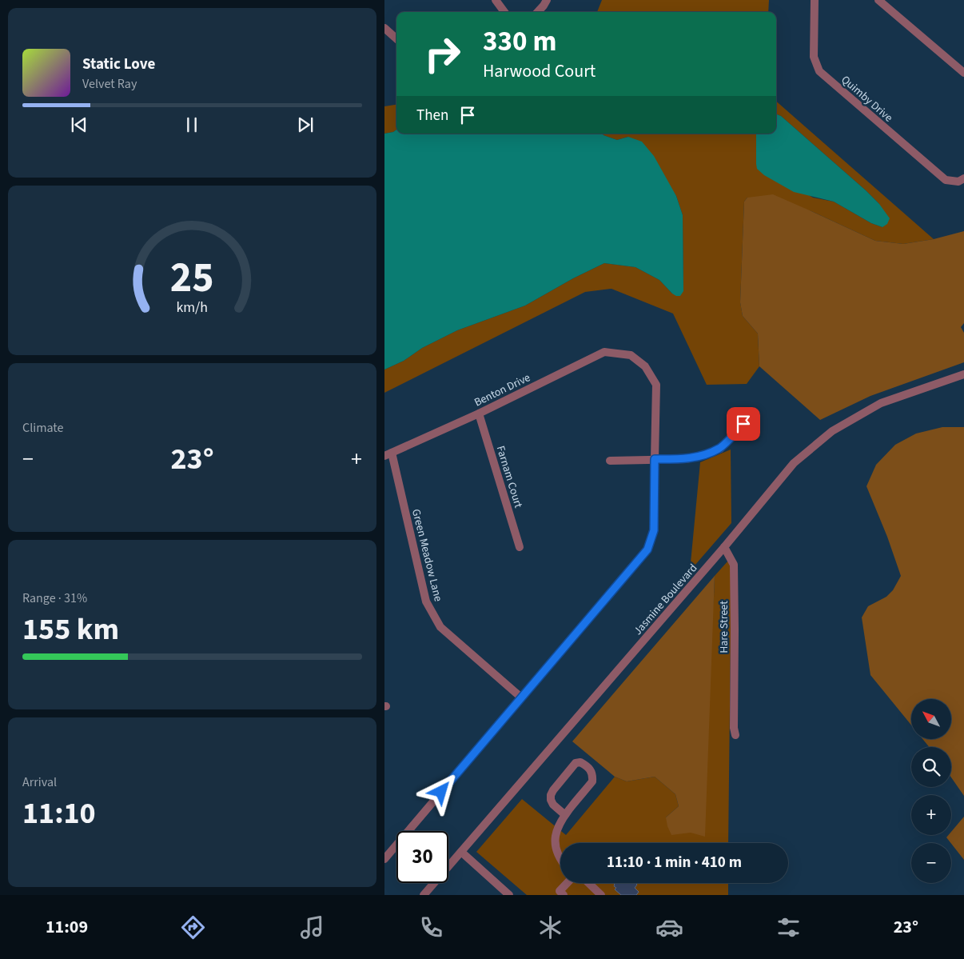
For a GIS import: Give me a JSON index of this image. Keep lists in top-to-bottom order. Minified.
{"streets":{"street":["Quimby Drive","Benton Drive","Farnam Court","Green Meadow Lane","Jasmine Boulevard","Hare Street"]},"crossings":[["Benton Drive","Farnam Court"],["Benton Drive","Green Meadow Lane"],["Jasmine Boulevard","Hare Street"]],"north":"top left","page":{"turn":["330 m","Harwood Court"],"song":["Static Love","Velvet Ray"],"then":"Then","tile":["Climate",["Range · 31%","155 km"],["Arrival","11:10"]],"heat":["−","23°","+"],"map_buttons":["+","−"],"limit":"30","trip":"11:10 · 1 min · 410 m","tabs":["11:09","23°"],"gauge":["25","km/h"]}}
